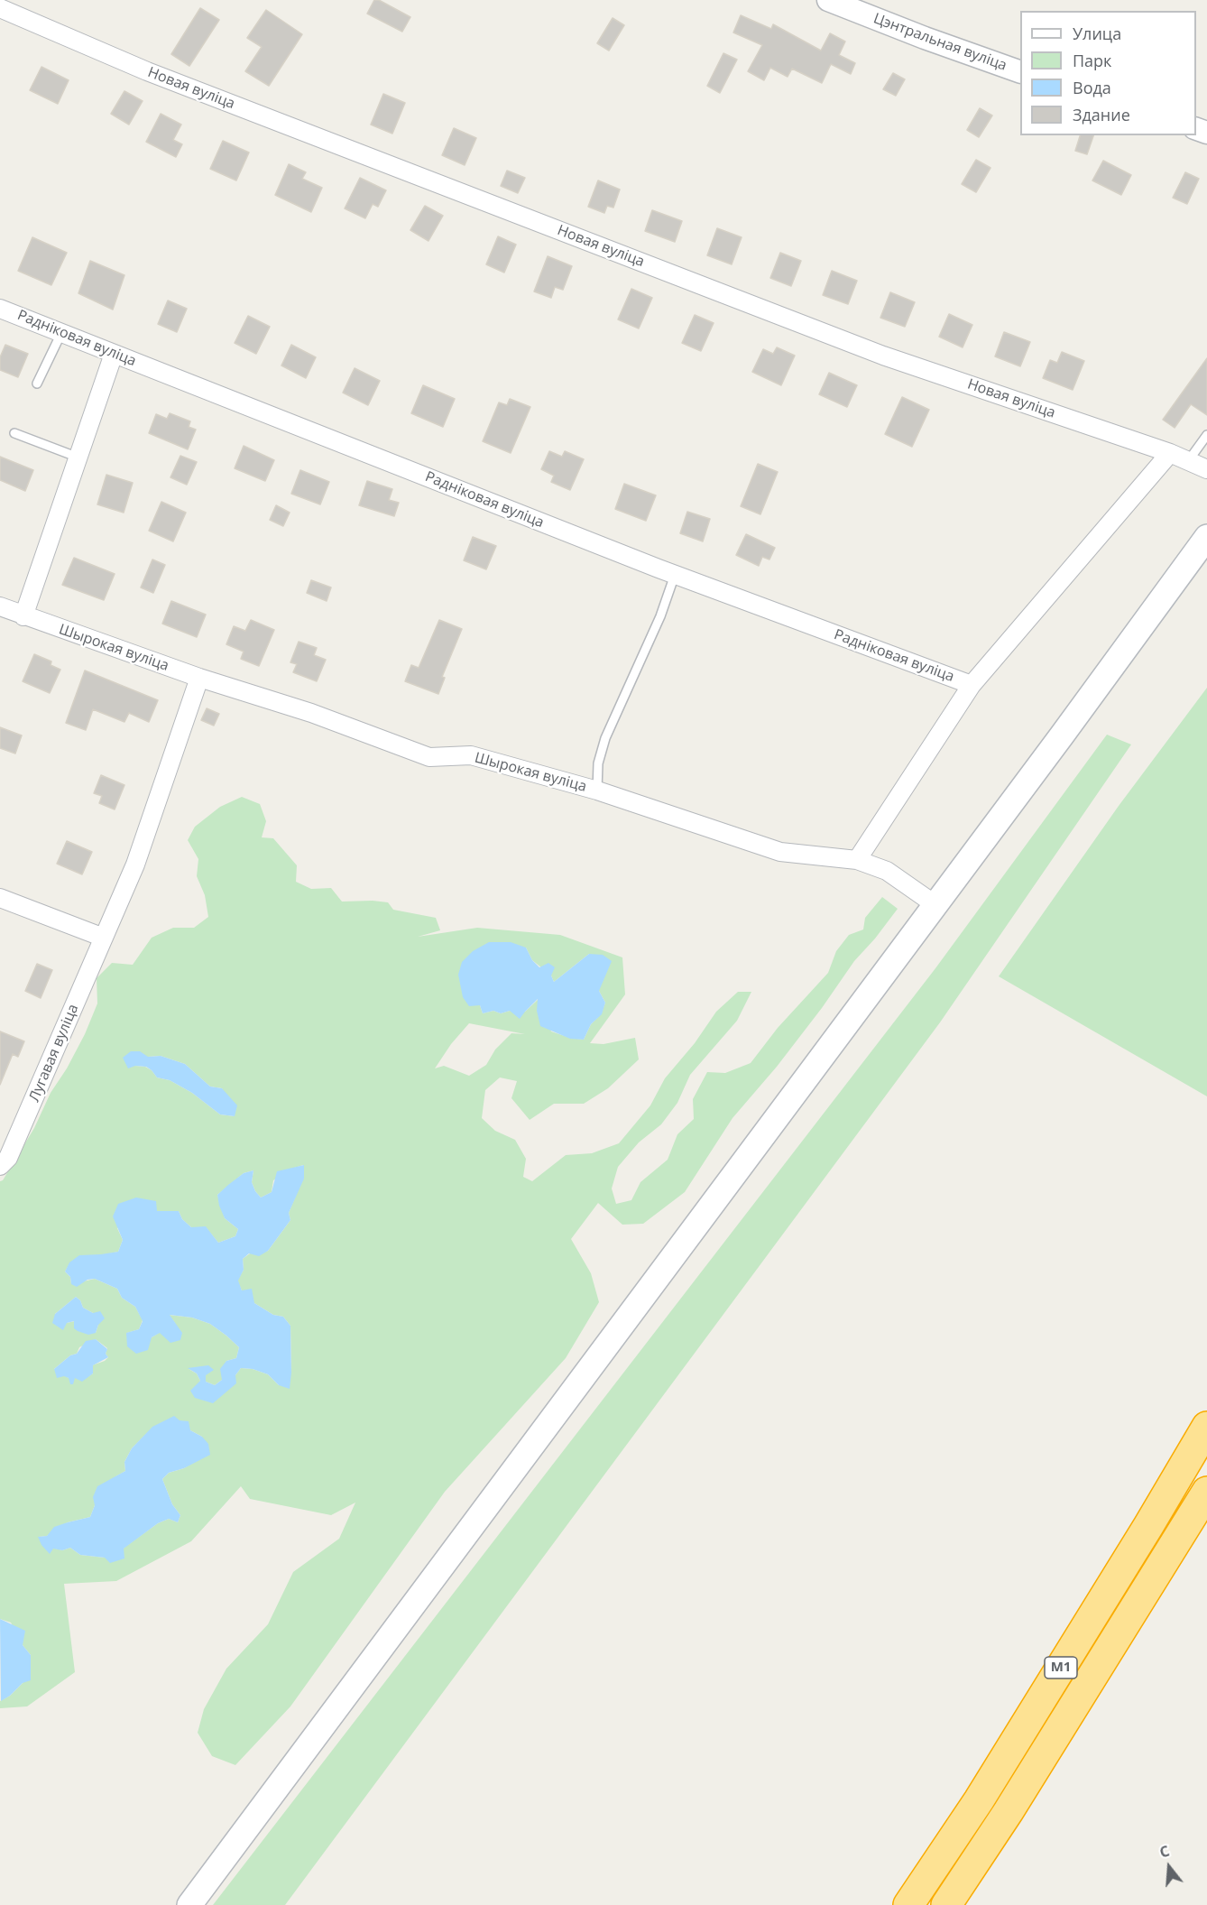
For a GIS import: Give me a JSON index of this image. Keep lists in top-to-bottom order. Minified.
{"streets":{"highway":["М1"],"street":["Цэнтральная вуліца","Новая вуліца","Радніковая вуліца","Шырокая вуліца","Лугавая вуліца"]},"crossings":[["Шырокая вуліца","Лугавая вуліца"]],"legend":["Улица","Парк","Вода","Здание"],"north":"top"}
